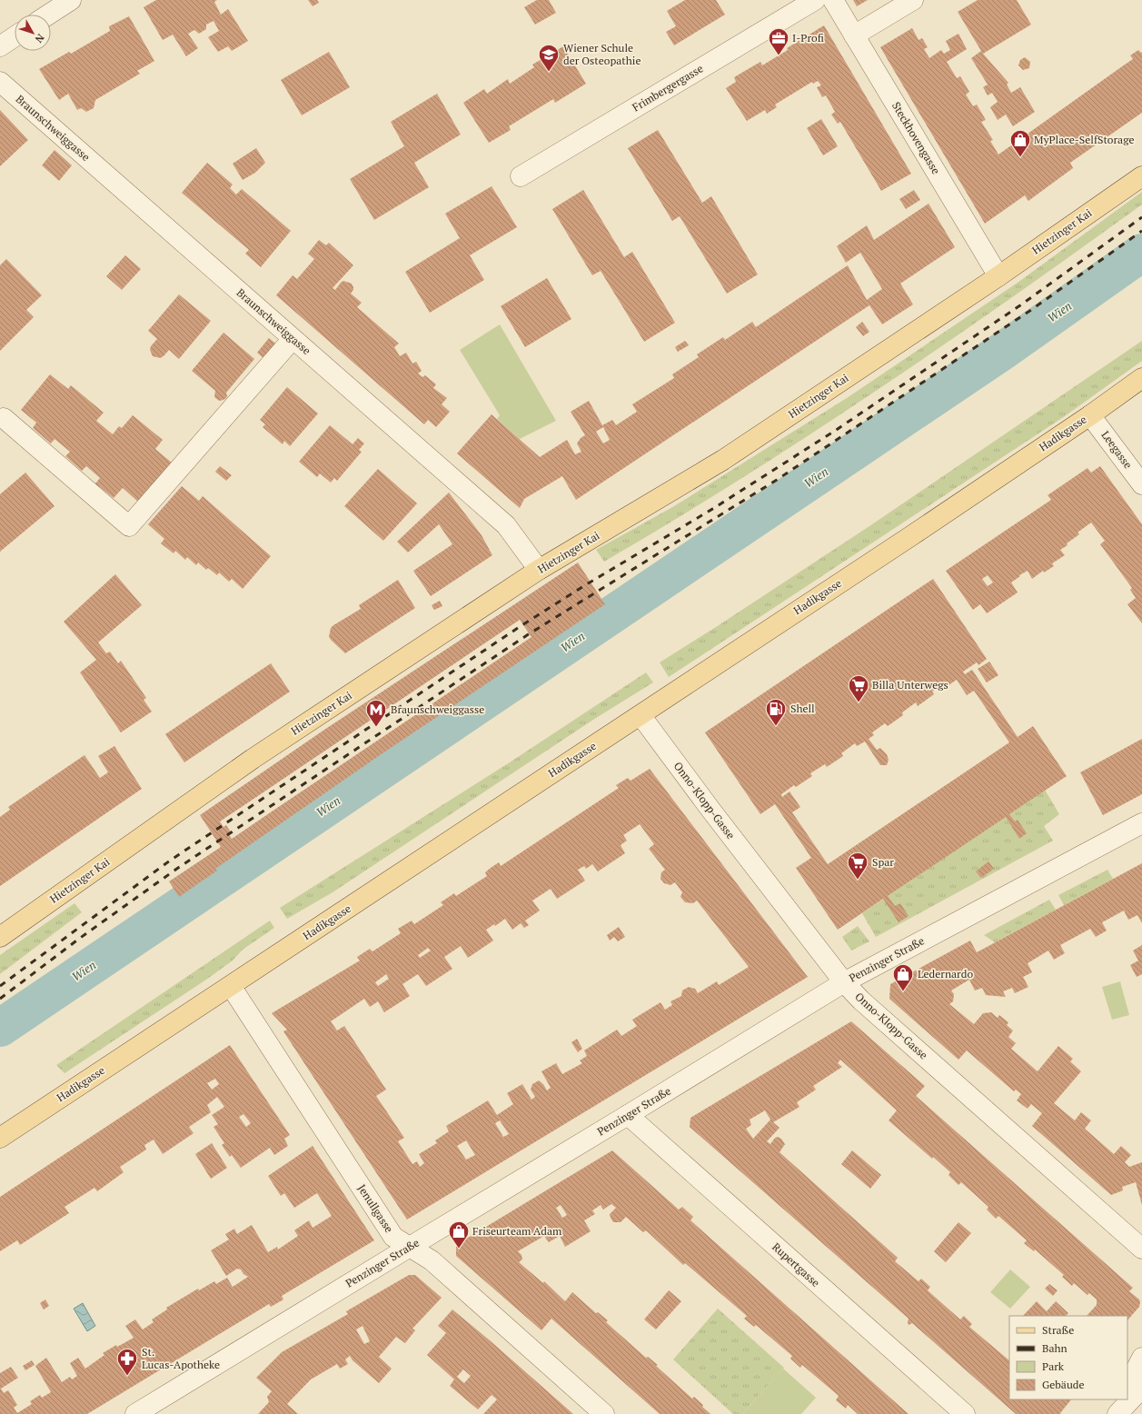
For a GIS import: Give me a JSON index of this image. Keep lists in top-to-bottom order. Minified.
{"streets":{"main road":["Hietzinger Kai","Hadikgasse"],"street":["Frimbergergasse","Braunschweiggasse","Steckhovengasse","Leegasse","Onno-Klopp-Gasse","Penzinger Straße","Jenullgasse","Rupertgasse"]},"crossings":[["Braunschweiggasse","Hietzinger Kai"],["Steckhovengasse","Hietzinger Kai"],["Hadikgasse","Leegasse"],["Hadikgasse","Onno-Klopp-Gasse"],["Hadikgasse","Jenullgasse"],["Onno-Klopp-Gasse","Penzinger Straße"],["Penzinger Straße","Jenullgasse"],["Penzinger Straße","Rupertgasse"]],"water":["Wien"],"places":{"office":["I-Profi"],"school or university":["Wiener Schule der Osteopathie"],"shop":["MyPlace-SelfStorage","Ledernardo","Friseurteam Adam"],"supermarket":["Billa Unterwegs","Spar"],"fuel station":["Shell"],"metro station":["Braunschweiggasse"],"pharmacy":["St. Lucas-Apotheke"]},"legend":["Straße","Bahn","Park","Gebäude"],"north":"bottom right"}
